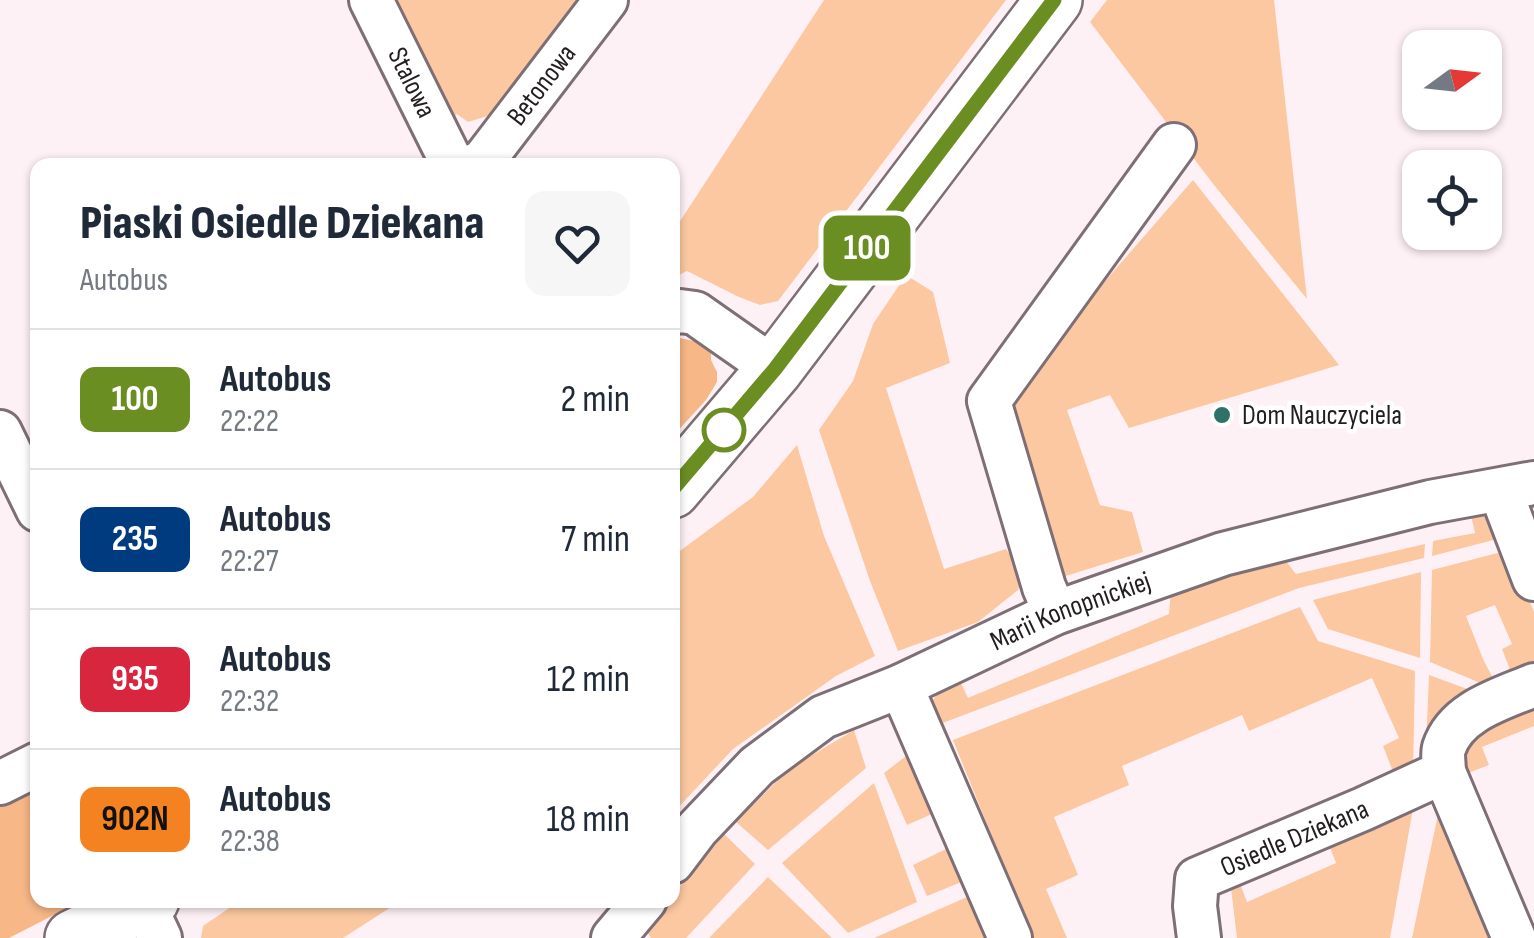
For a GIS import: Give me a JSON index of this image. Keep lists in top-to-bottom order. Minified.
{"streets":{"street":["Stalowa","Betonowa","Marii Konopnickiej","Osiedle Dziekana"]},"places":["Dom Nauczyciela"],"lines":["bus line 100"],"north":"right","page":{"on_map":"100","heading":["Piaski Osiedle Dziekana","Autobus"],"list":[{"mark":"100","name":"Autobus","note":"22:22","value":"2 min"},{"mark":"235","name":"Autobus","note":"22:27","value":"7 min"},{"mark":"935","name":"Autobus","note":"22:32","value":"12 min"},{"mark":"902N","name":"Autobus","note":"22:38","value":"18 min"}]}}
